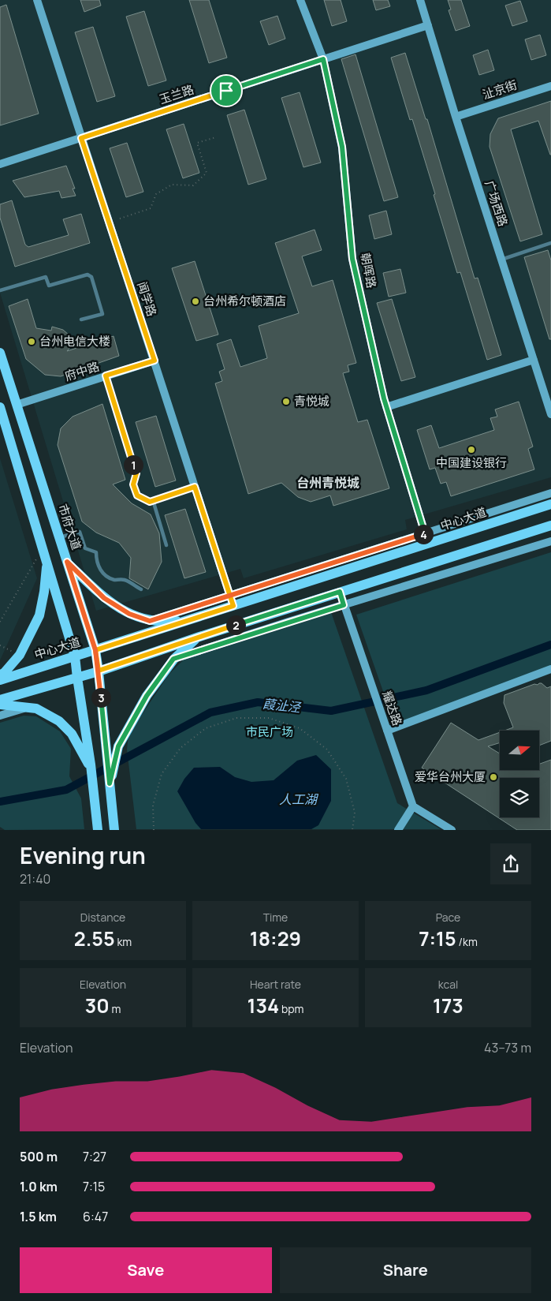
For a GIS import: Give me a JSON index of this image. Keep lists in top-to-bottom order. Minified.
{"streets":{"main road":["中心大道","市府大道"],"street":["沚京街","玉兰路","广场西路","朝晖路","闻学路","府中路","耀达路"]},"crossings":[["沚京街","广场西路"],["玉兰路","广场西路"],["玉兰路","朝晖路"],["玉兰路","闻学路"],["朝晖路","中心大道"],["闻学路","府中路"],["闻学路","中心大道"],["府中路","市府大道"],["中心大道","市府大道"]],"districts":["台州青悦城"],"water":["葭沚泾","人工湖"],"parks":["市民广场"],"places":["台州希尔顿酒店","台州电信大楼","青悦城","中国建设银行","爱华台州大厦"],"north":"right","page":{"pins":["1","4","2","3"],"heading":["Evening run","21:40"],"stats":[["Distance","2.55 km"],["Time","18:29"],["Pace","7:15 /km"],["Elevation","30 m"],["Heart rate","134 bpm"],["kcal","173"]],"chart":["Elevation","43–73 m"],"list":[{"name":"500 m","note":"7:27"},{"name":"1.0 km","note":"7:15"},{"name":"1.5 km","note":"6:47"}],"buttons":["Save","Share"]}}
